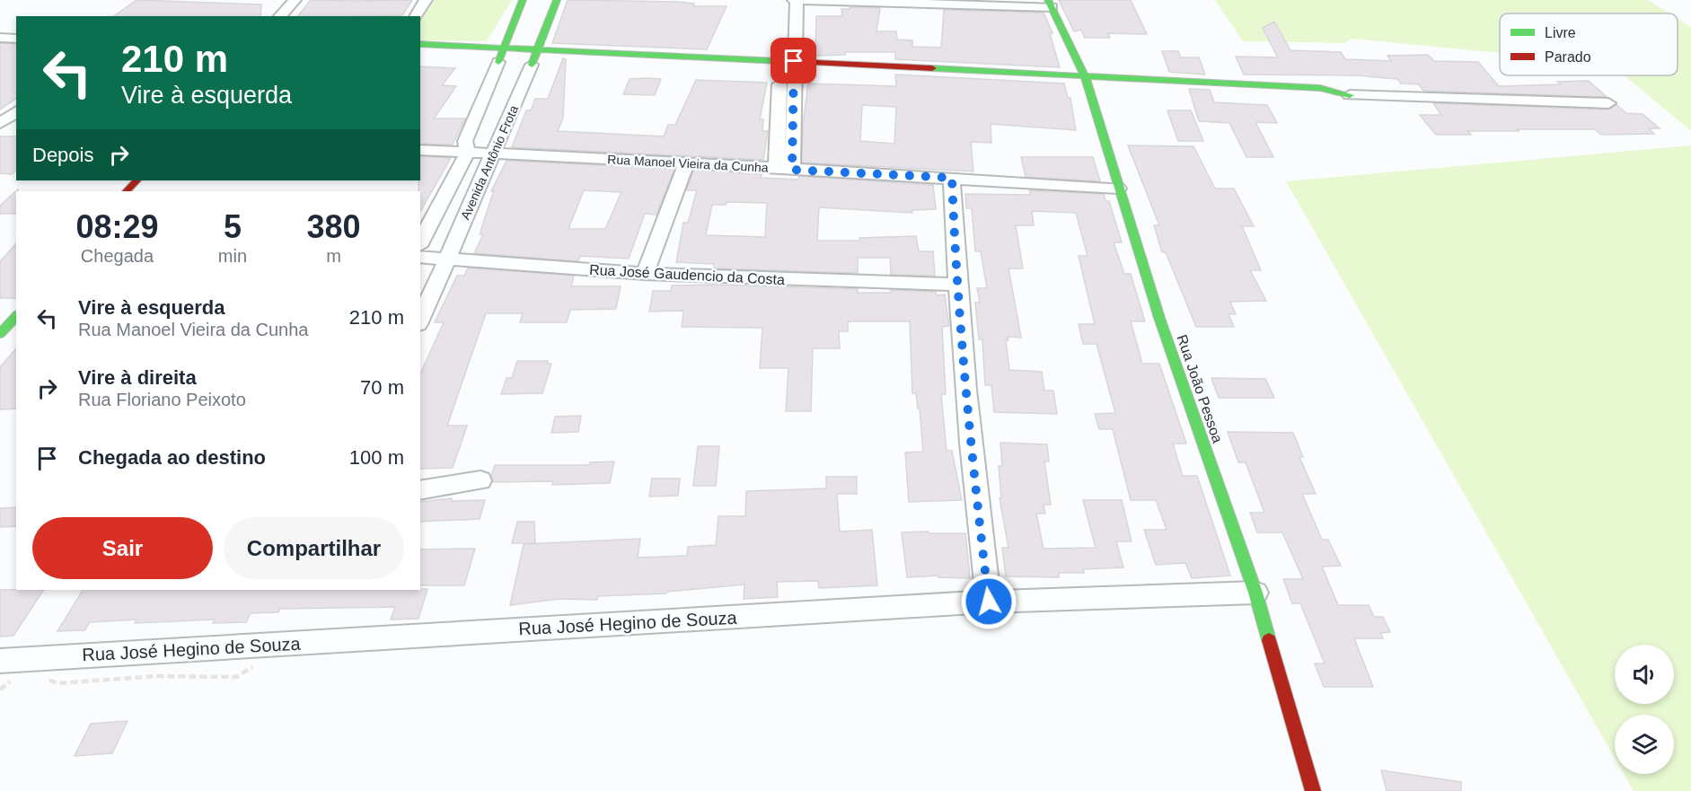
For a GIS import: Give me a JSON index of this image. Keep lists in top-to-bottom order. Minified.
{"streets":{"street":["Avenida Antônio Frota","Rua Manoel Vieira da Cunha","Rua José Gaudencio da Costa","Rua João Pessoa","Rua José Hegino de Souza"]},"crossings":[["Avenida Antônio Frota","Rua Manoel Vieira da Cunha"],["Avenida Antônio Frota","Rua José Gaudencio da Costa"],["Rua Manoel Vieira da Cunha","Rua João Pessoa"],["Rua João Pessoa","Rua José Hegino de Souza"]],"legend":["Livre","Parado"],"page":{"turn":["210 m","Vire à esquerda"],"then":"Depois","eta":["08:29","Chegada","5","min","380","m"],"list":[{"name":"Vire à esquerda","note":"Rua Manoel Vieira da Cunha","value":"210 m"},{"name":"Vire à direita","note":"Rua Floriano Peixoto","value":"70 m"},{"name":"Chegada ao destino","value":"100 m"}],"buttons":["Sair","Compartilhar"]}}
